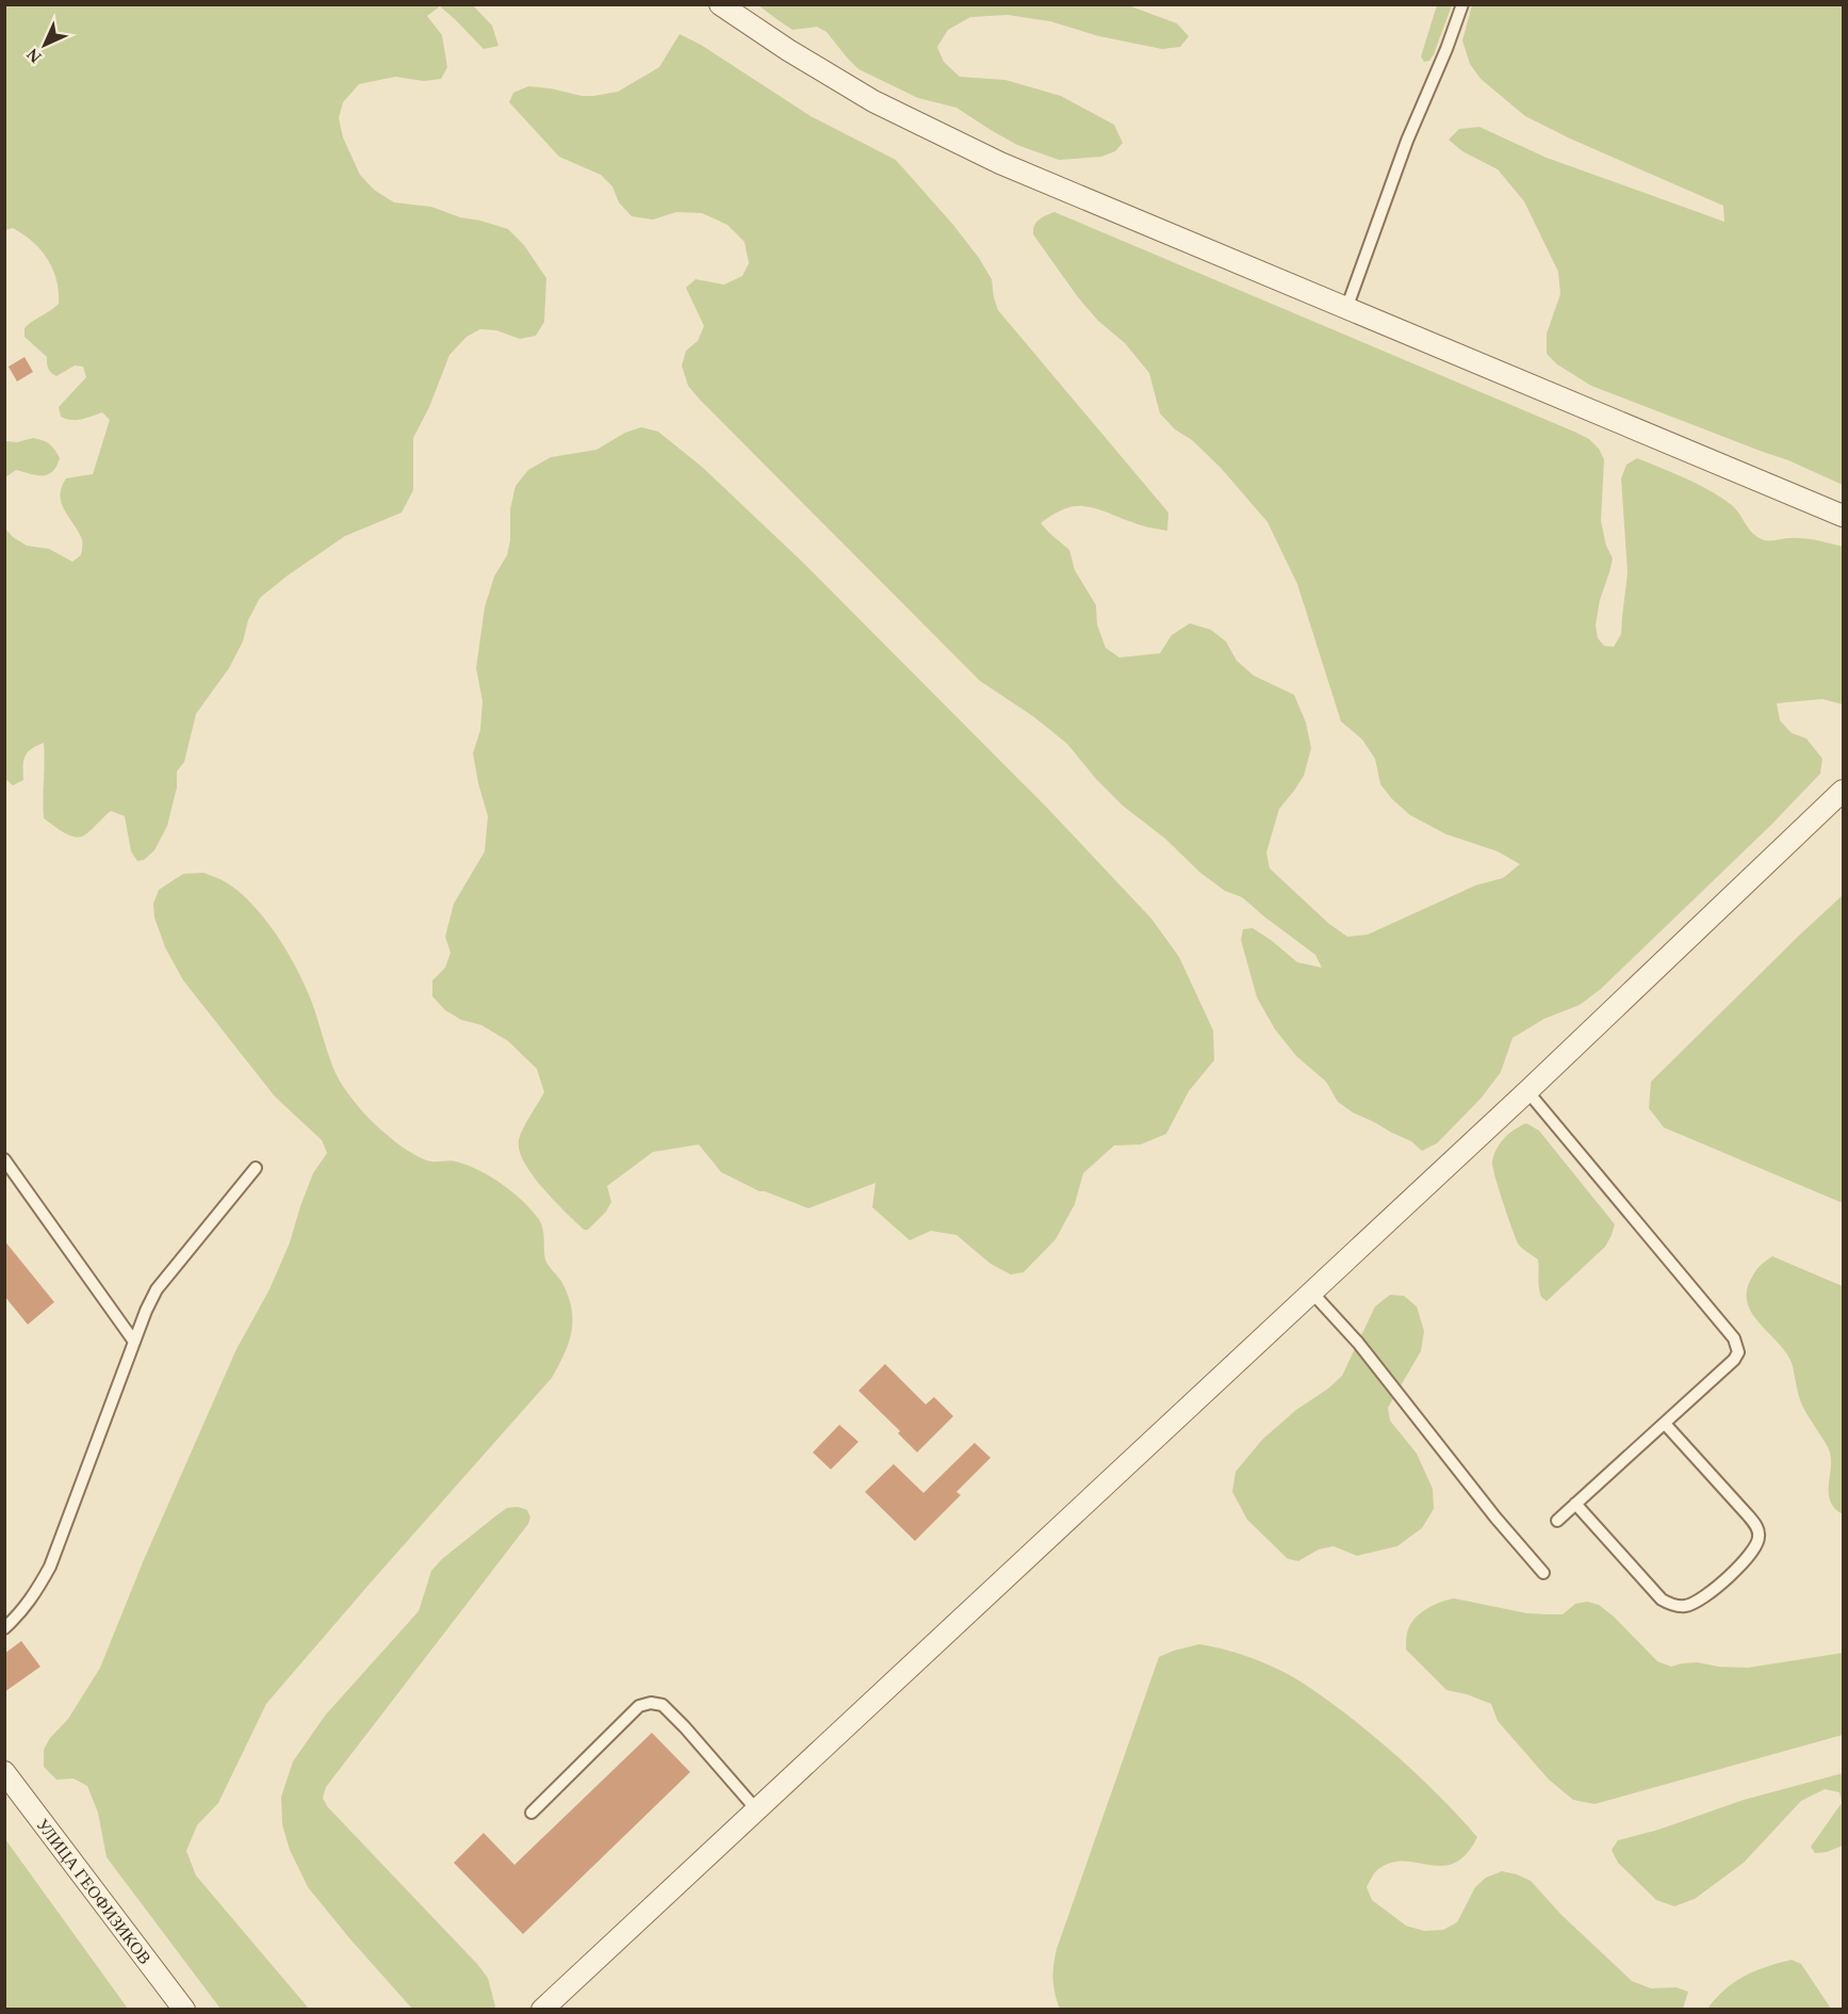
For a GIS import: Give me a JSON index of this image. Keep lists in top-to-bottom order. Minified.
{"streets":{"street":["УЛИЦА ГЕОФИЗИКОВ"]},"north":"bottom left"}
